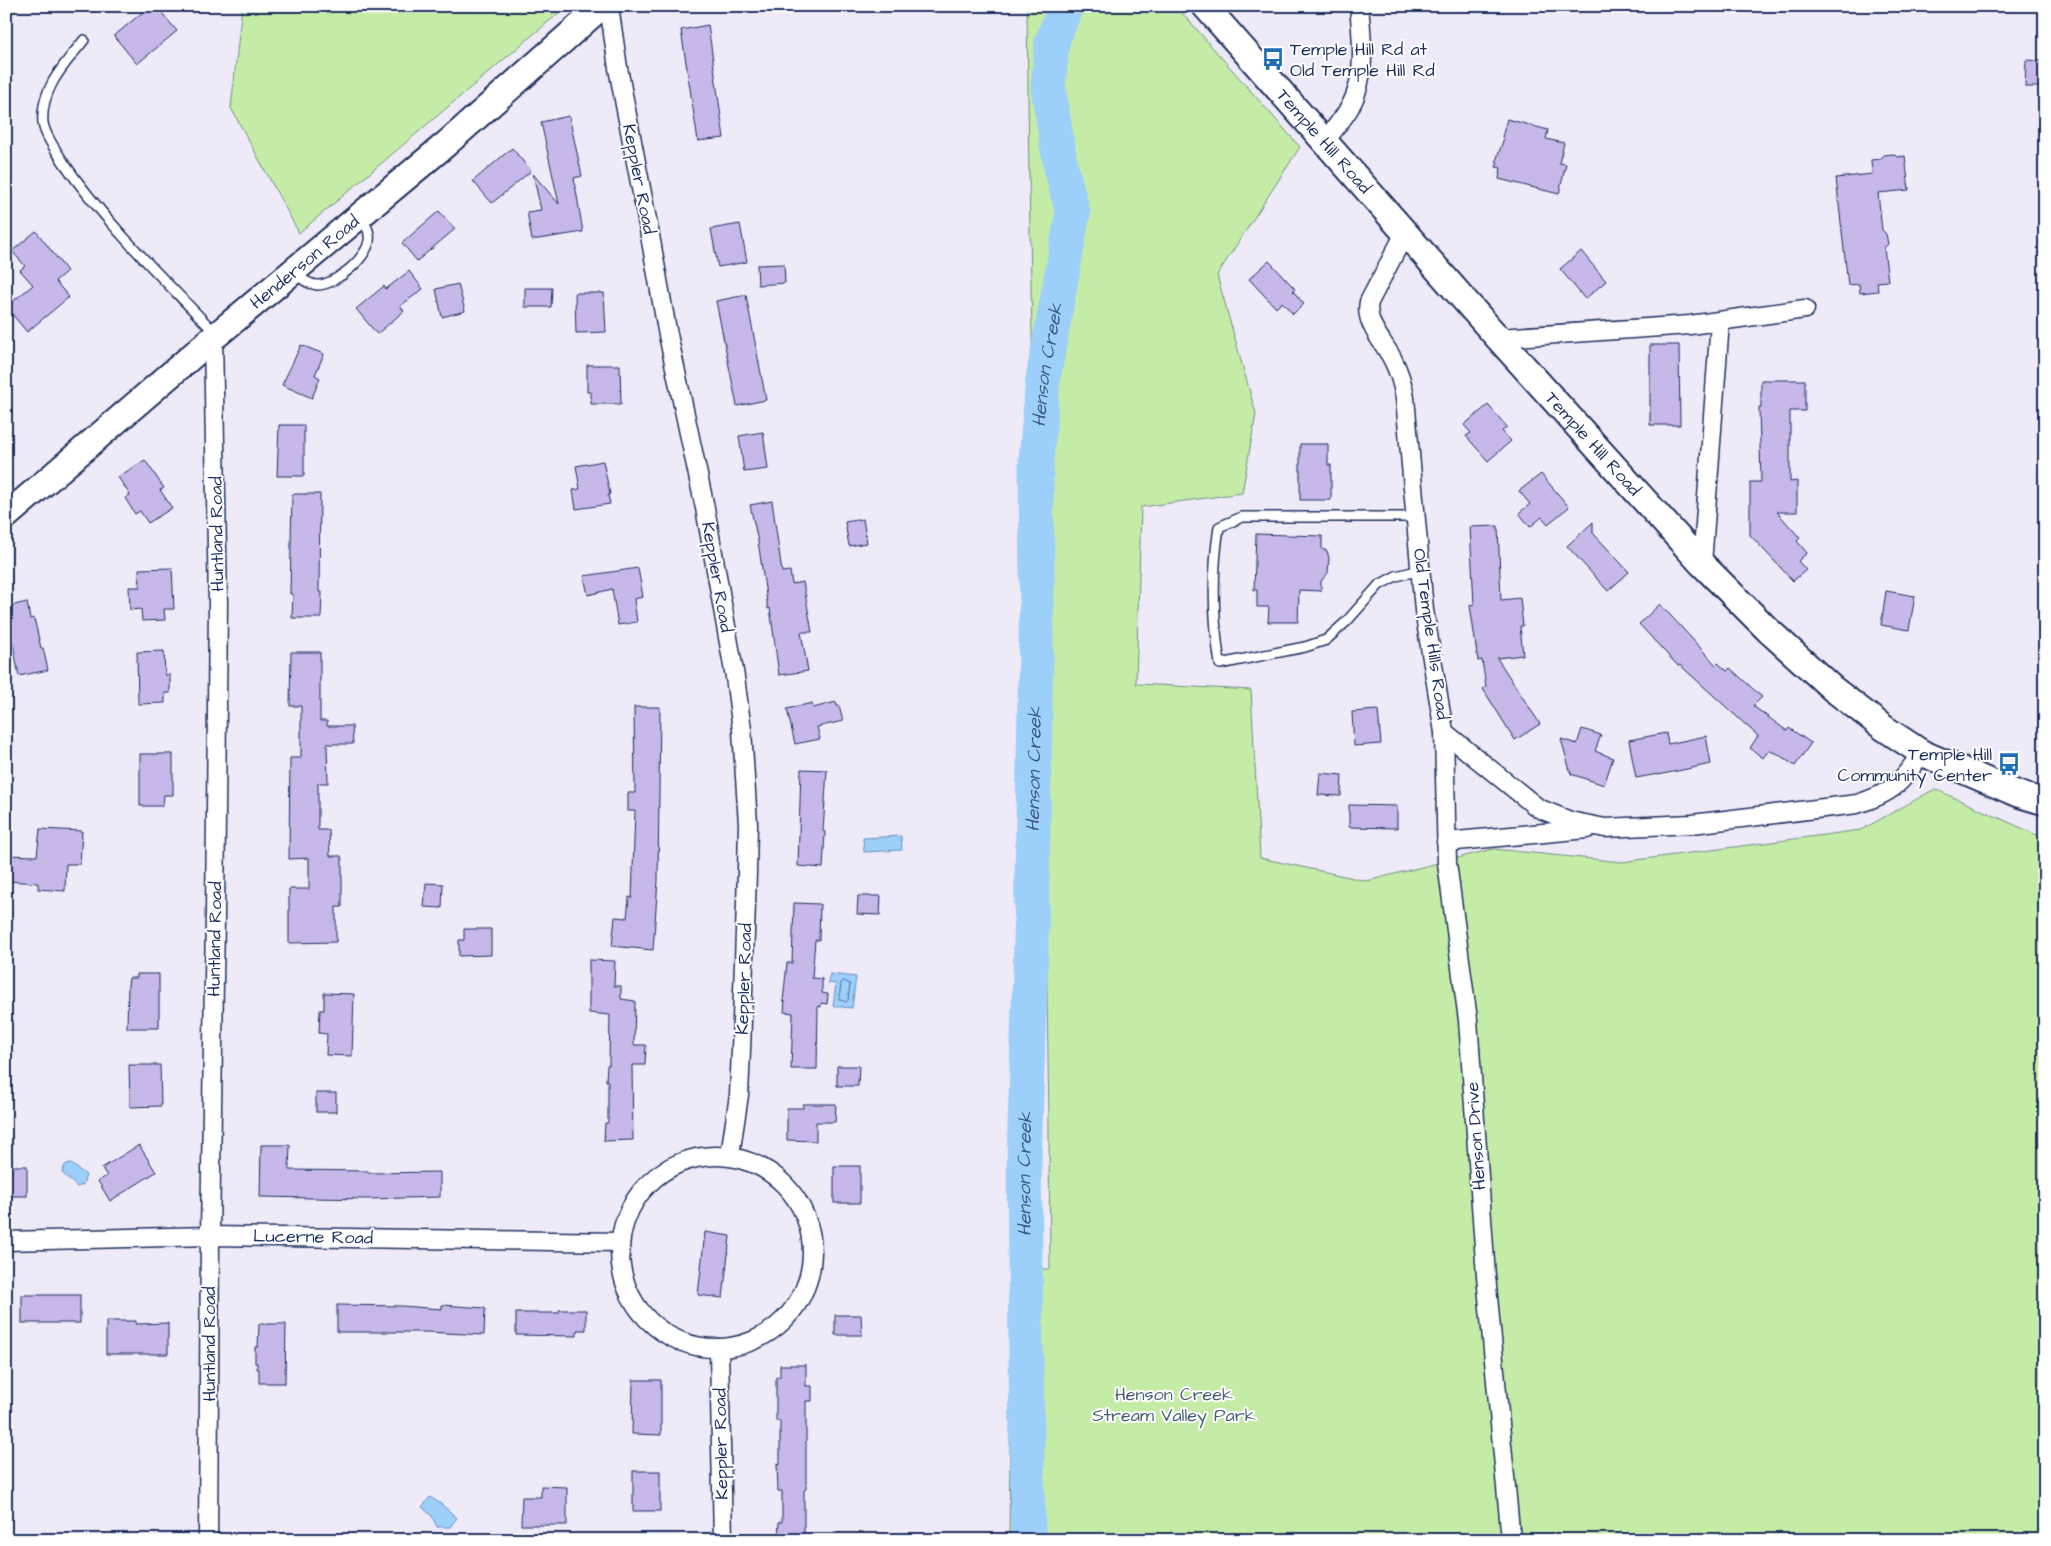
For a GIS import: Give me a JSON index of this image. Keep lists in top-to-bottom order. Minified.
{"streets":{"main road":["Temple Hill Road","Henderson Road"],"street":["Keppler Road","Huntland Road","Old Temple Hills Road","Henson Drive","Lucerne Road"]},"crossings":[["Temple Hill Road","Old Temple Hills Road"],["Henderson Road","Huntland Road"],["Huntland Road","Lucerne Road"],["Old Temple Hills Road","Henson Drive"]],"water":["Henson Creek"],"parks":["Henson Creek Stream Valley Park"],"places":{"bus stop":["Temple Hill Rd at Old Temple Hill Rd","Temple Hill Community Center"]}}
